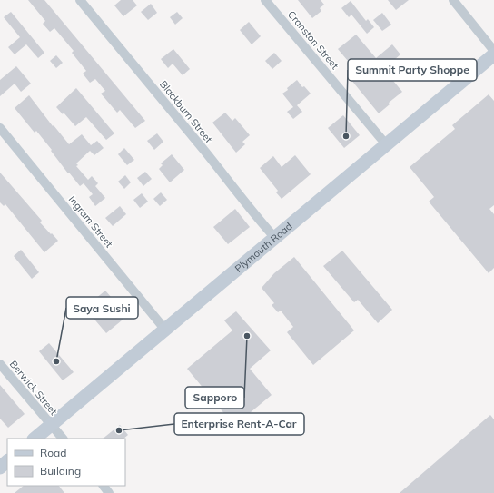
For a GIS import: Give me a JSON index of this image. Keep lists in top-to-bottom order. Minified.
{"streets":{"main road":["Plymouth Road"],"street":["Cranston Street","Blackburn Street","Ingram Street","Berwick Street"]},"crossings":[["Cranston Street","Plymouth Road"],["Blackburn Street","Plymouth Road"],["Ingram Street","Plymouth Road"],["Plymouth Road","Berwick Street"]],"places":["Summit Party Shoppe","Sapporo","Saya Sushi","Enterprise Rent-A-Car"],"legend":["Road","Building"]}
